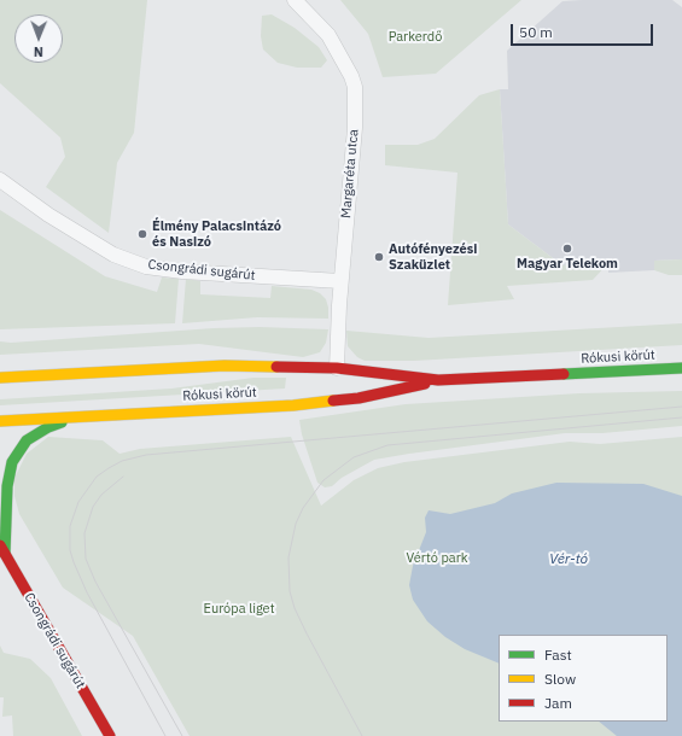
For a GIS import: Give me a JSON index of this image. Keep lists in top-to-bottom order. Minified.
{"streets":{"main road":["Csongrádi sugárút","Rókusi körút"],"street":["Margaréta utca"]},"crossings":[["Margaréta utca","Csongrádi sugárút"],["Margaréta utca","Rókusi körút"]],"water":["Vér-tó"],"parks":["Parkerdő","Vértó park","Európa liget"],"places":["Élmény Palacsintázó és Nasizó","Magyar Telekom","Autófényezési Szaküzlet"],"legend":["Fast","Slow","Jam"],"scale_bar":"50 m","north":"bottom"}
